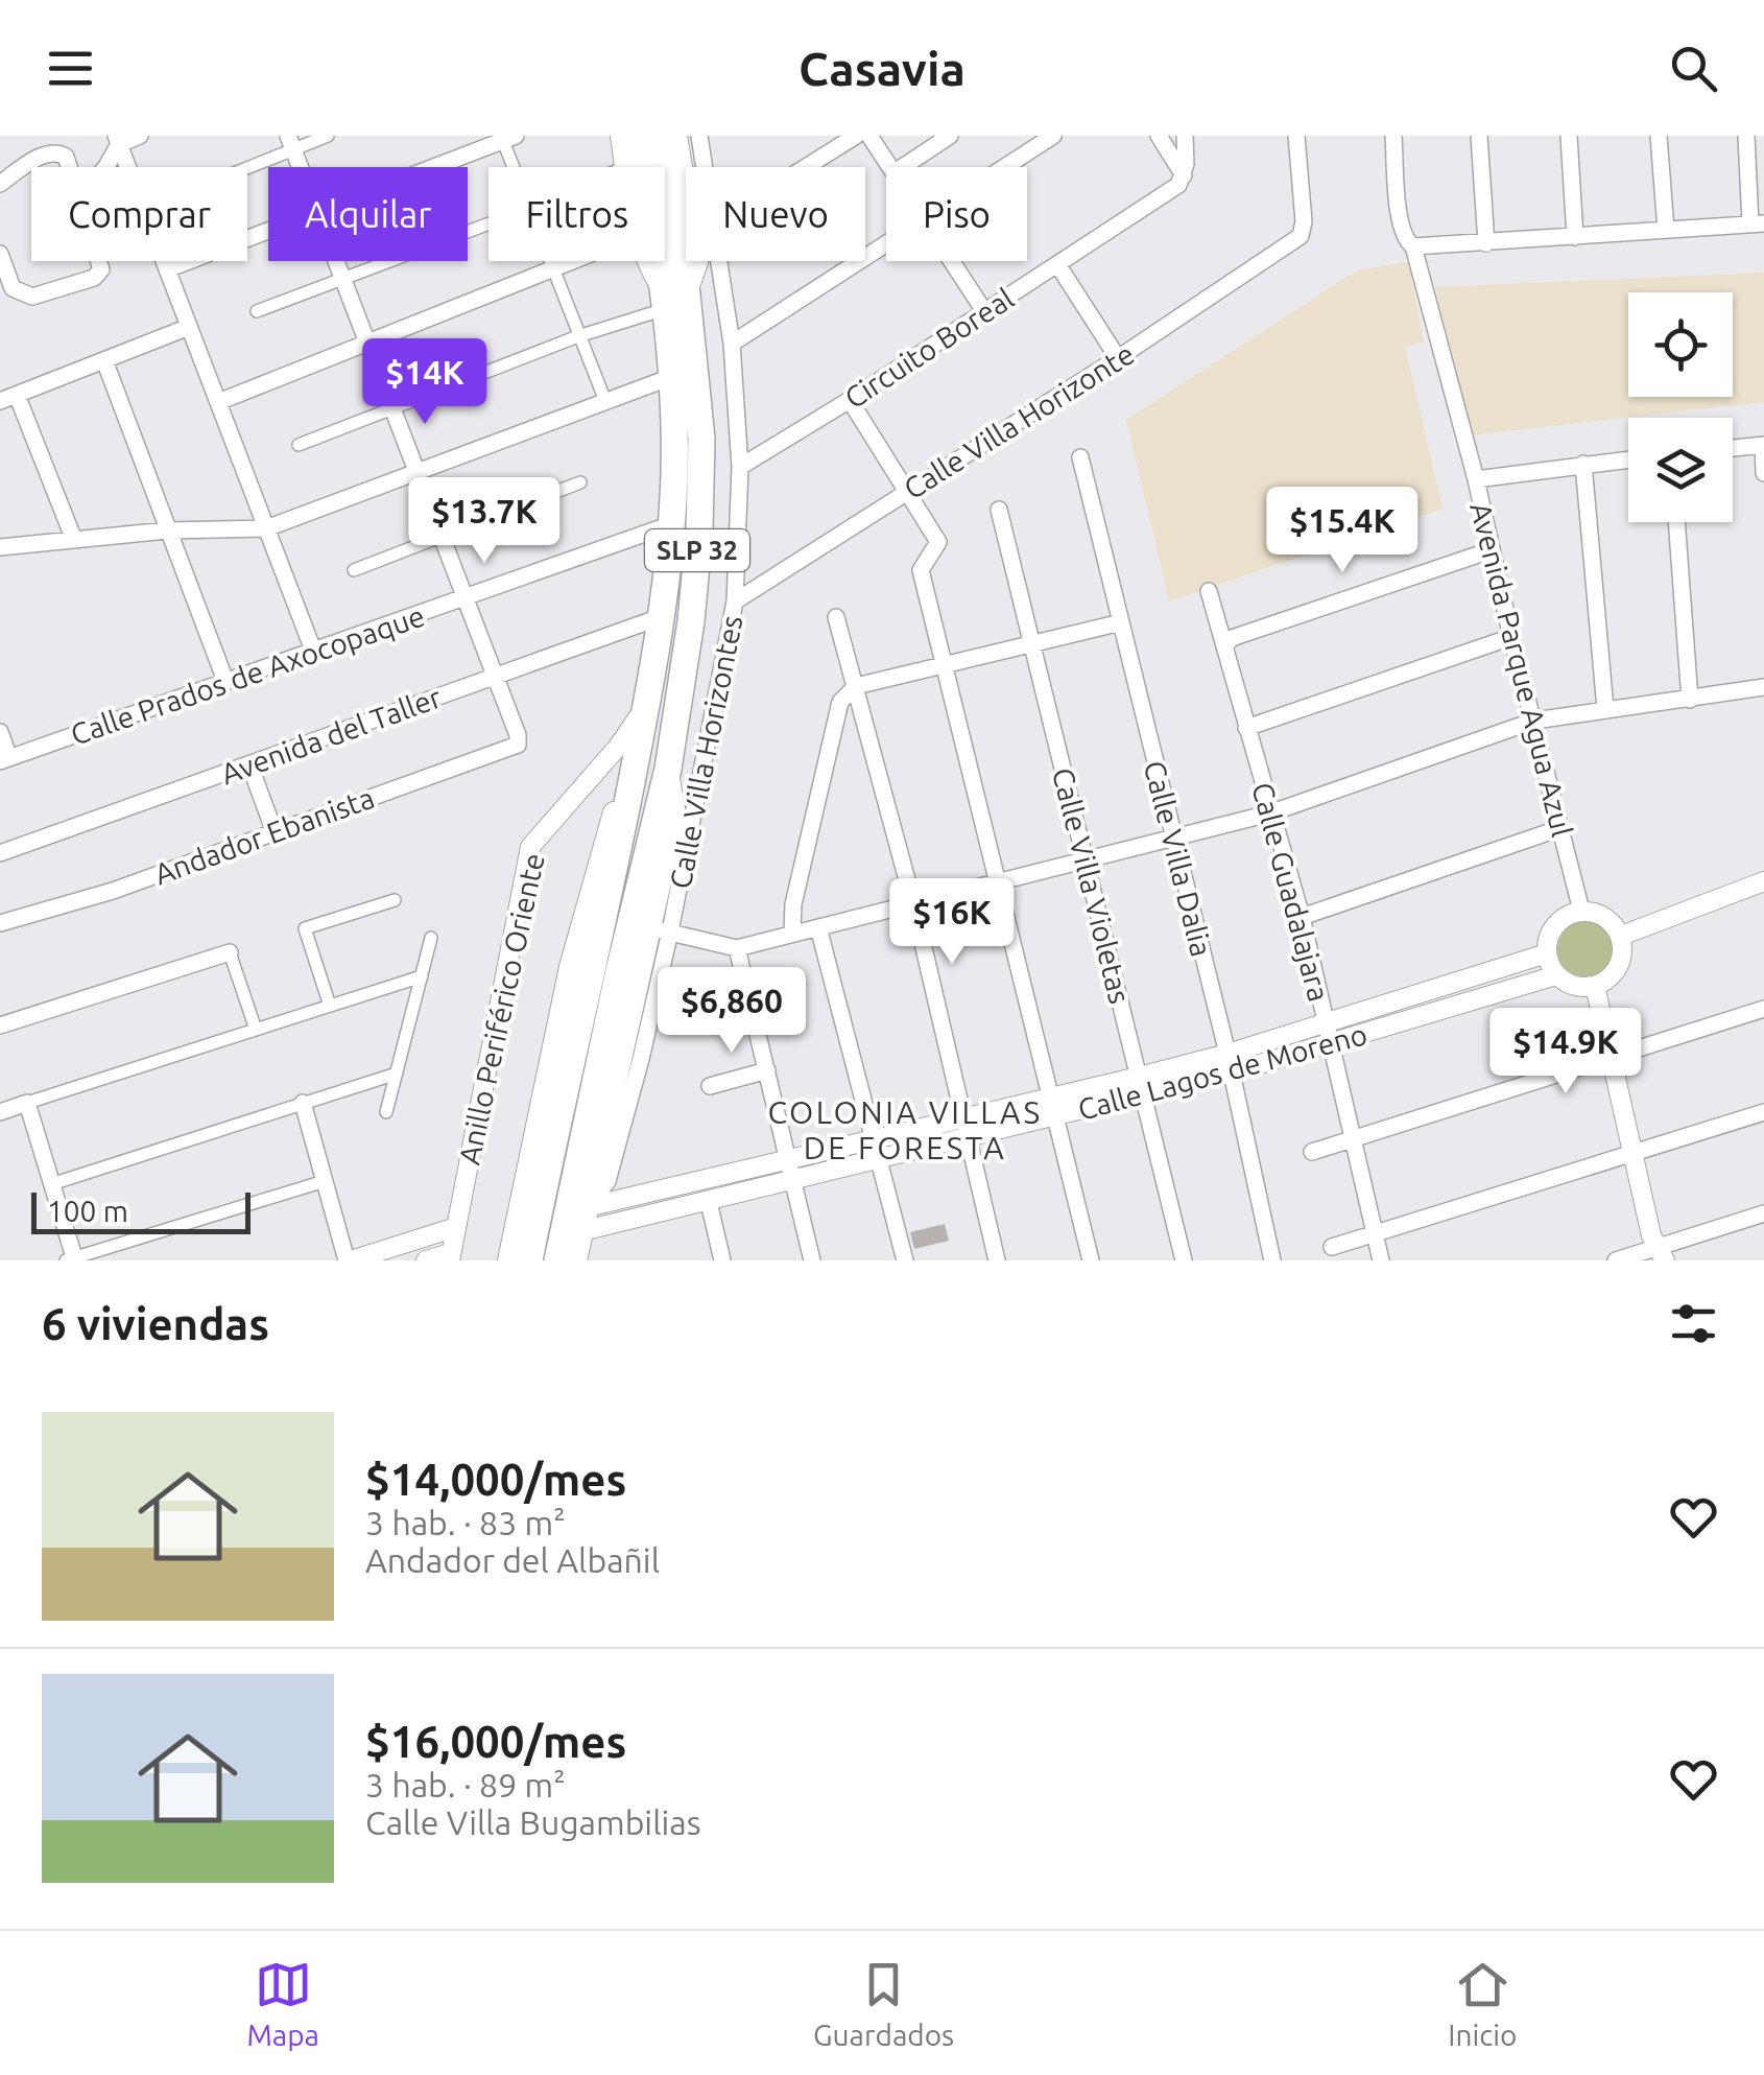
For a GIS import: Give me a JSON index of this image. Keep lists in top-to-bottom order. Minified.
{"streets":{"highway":["SLP 32","Anillo Periférico Oriente"],"street":["Circuito Boreal","Calle Villa Horizonte","Avenida Parque Agua Azul","Calle Prados de Axocopaque","Avenida del Taller","Calle Villa Horizontes","Andador Ebanista","Calle Villa Dalia","Calle Villa Violetas","Calle Guadalajara","Calle Lagos de Moreno"]},"crossings":[["Circuito Boreal","Calle Villa Horizontes"],["Calle Villa Horizonte","Calle Villa Horizontes"],["Avenida Parque Agua Azul","Calle Lagos de Moreno"],["Calle Prados de Axocopaque","Anillo Periférico Oriente"],["Avenida del Taller","Andador Ebanista"],["Avenida del Taller","Anillo Periférico Oriente"],["Calle Villa Horizontes","Anillo Periférico Oriente"],["Calle Villa Horizontes","Calle Lagos de Moreno"],["Calle Villa Dalia","Calle Lagos de Moreno"],["Calle Villa Violetas","Calle Lagos de Moreno"],["Calle Guadalajara","Calle Lagos de Moreno"],["Anillo Periférico Oriente","Calle Lagos de Moreno"]],"districts":["COLONIA VILLAS DE FORESTA"],"scale_bar":"100 m","page":{"header":"Casavia","chip":["Comprar","Alquilar","Filtros","Nuevo","Piso"],"price":["$14K","$13.7K","$15.4K","$16K","$6,860","$14.9K"],"scale":"100 m","heading":"6 viviendas","list":[{"name":"$14,000/mes","note":"3 hab. · 83 m² · Andador del Albañil"},{"name":"$16,000/mes","note":"3 hab. · 89 m² · Calle Villa Bugambilias"}],"tabs":["Mapa","Guardados","Inicio"]}}
